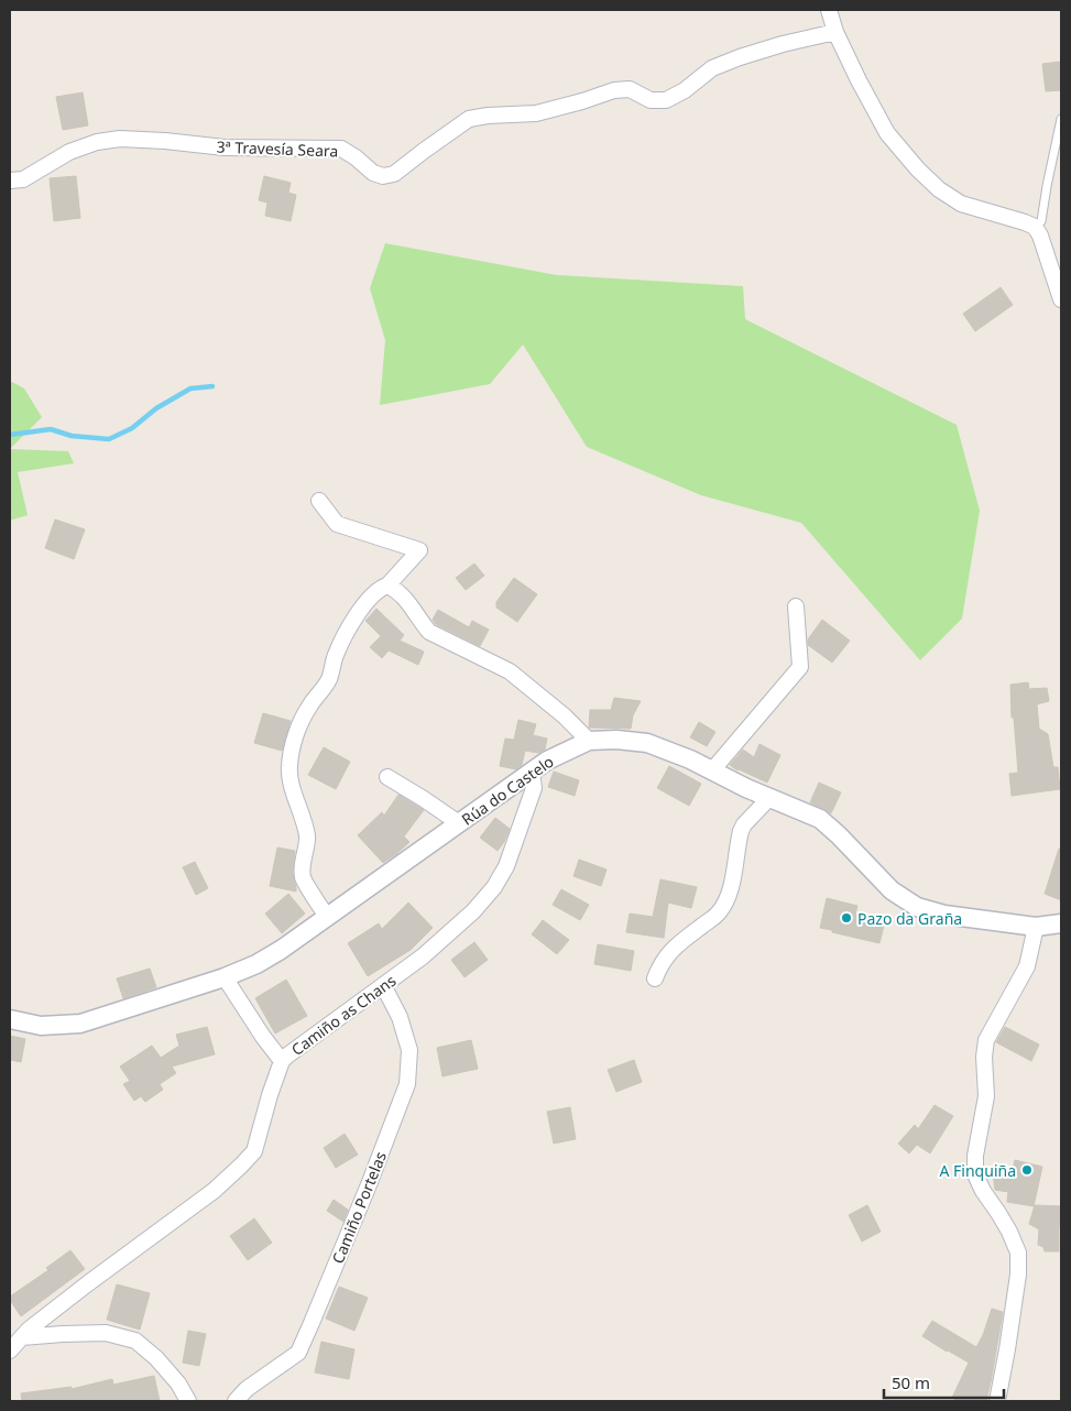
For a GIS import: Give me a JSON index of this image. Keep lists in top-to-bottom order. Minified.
{"streets":{"street":["3ª Travesía Seara","Rúa do Castelo","Camiño as Chans","Camiño Portelas"]},"crossings":[["Rúa do Castelo","Camiño as Chans"],["Camiño as Chans","Camiño Portelas"]],"places":["Pazo da Graña","A Finquiña"],"scale_bar":"50 m"}
